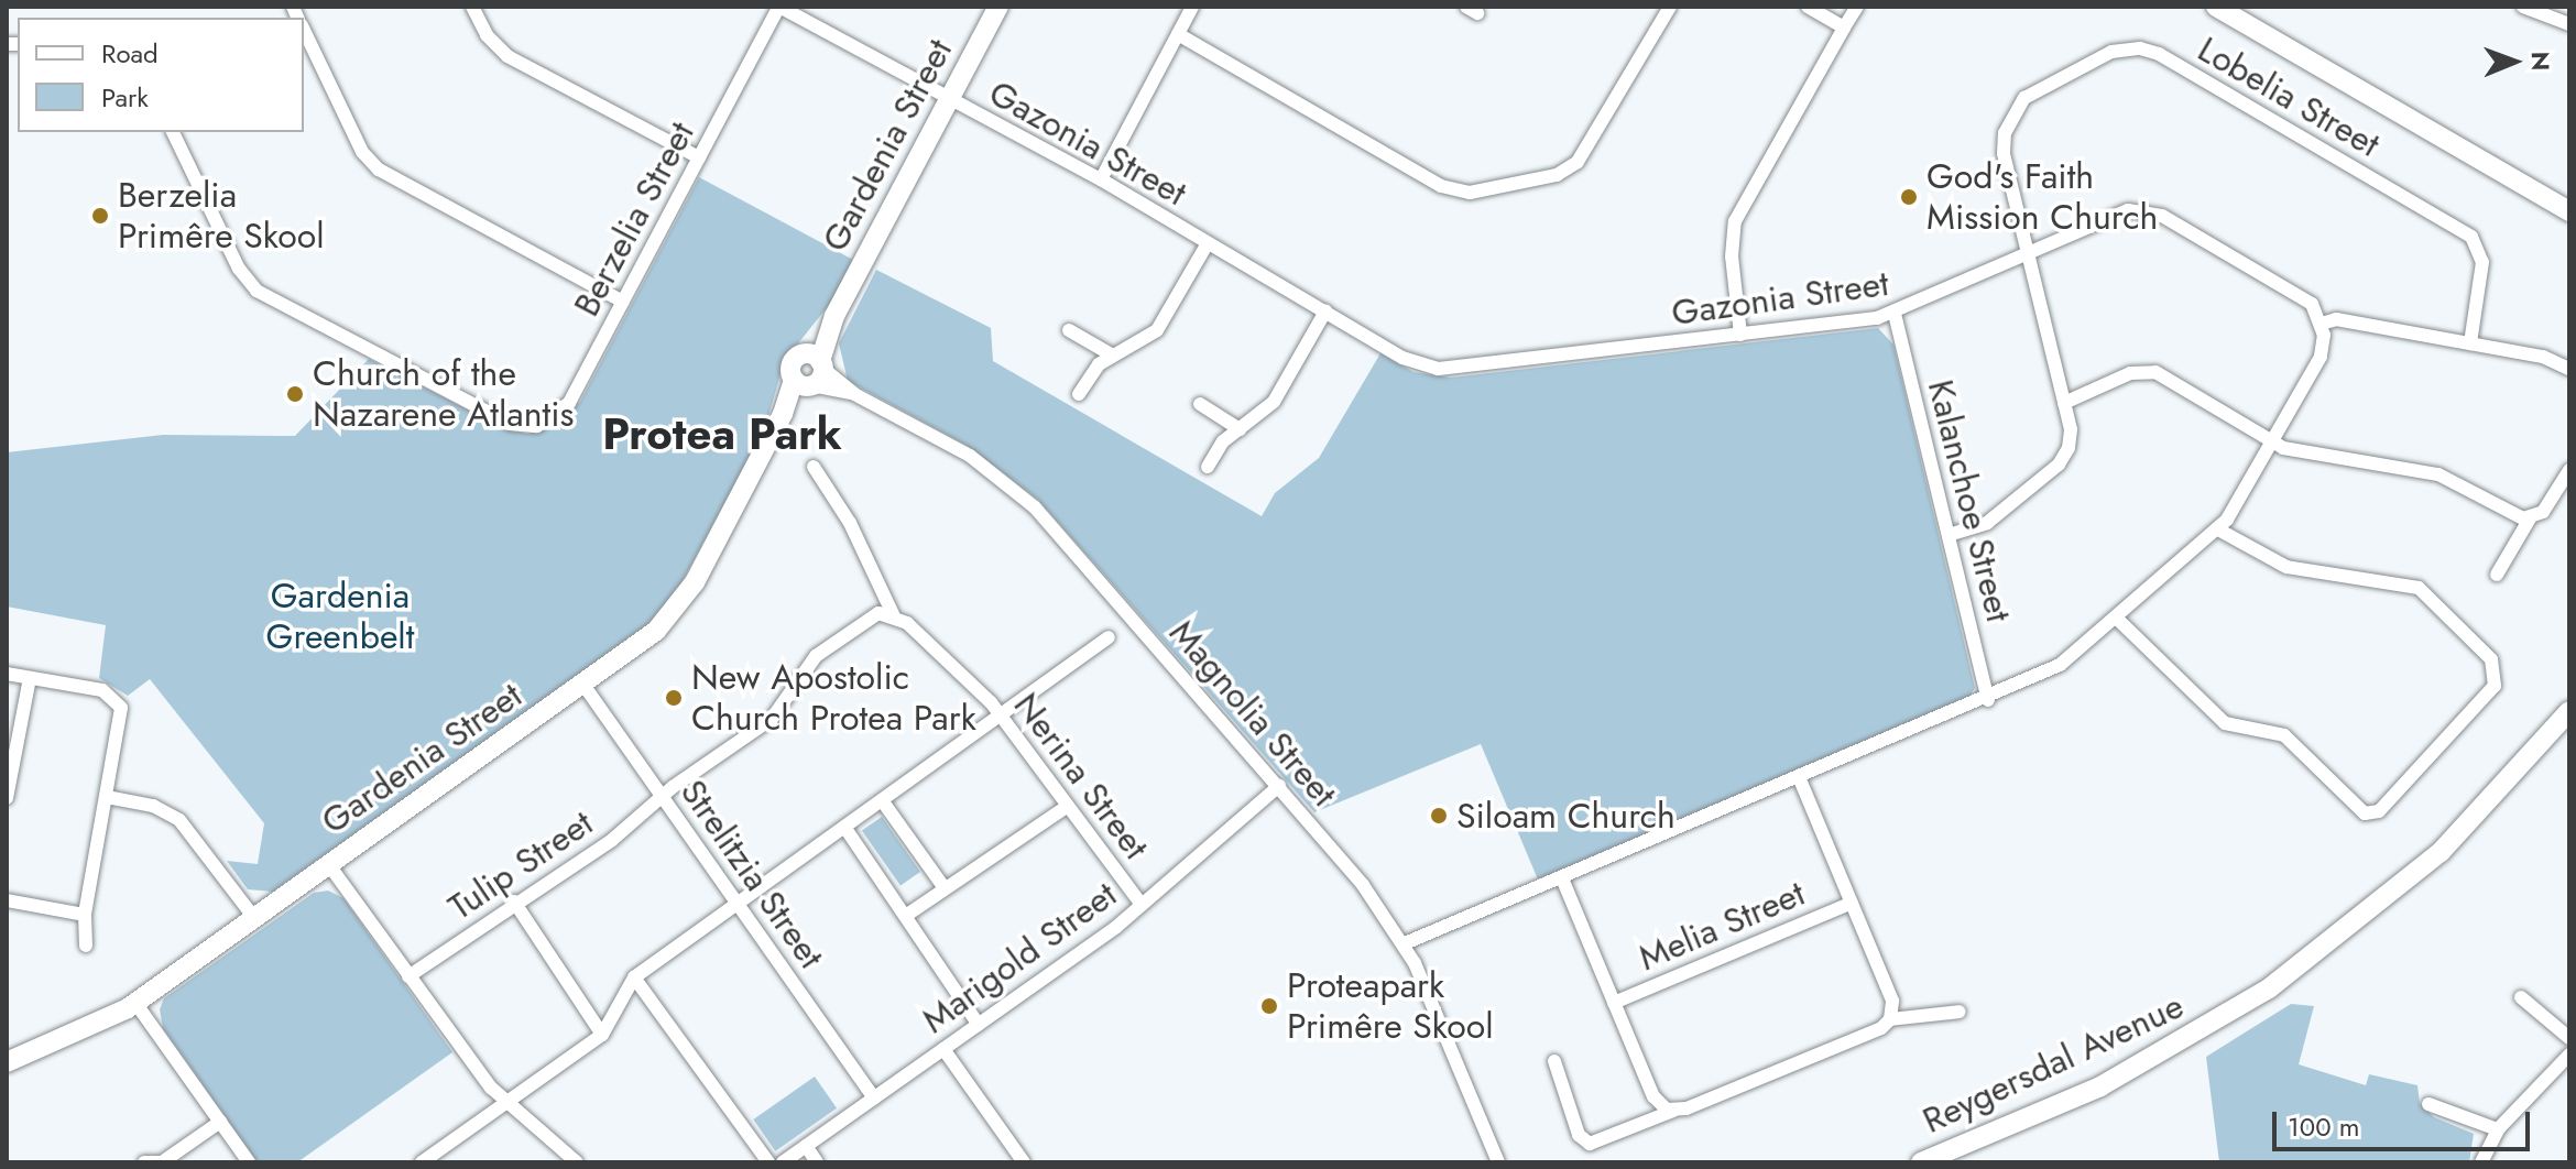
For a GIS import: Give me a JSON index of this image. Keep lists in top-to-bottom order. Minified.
{"streets":{"street":["Lobelia Street","Gazonia Street","Gardenia Street","Berzelia Street","Kalanchoe Street","Magnolia Street","Nerina Street","Tulip Street","Strelitzia Street","Melia Street","Marigold Street","Reygersdal Avenue"]},"crossings":[["Lobelia Street","Gazonia Street"],["Lobelia Street","Kalanchoe Street"],["Gazonia Street","Gardenia Street"],["Gazonia Street","Berzelia Street"],["Gazonia Street","Kalanchoe Street"],["Gardenia Street","Magnolia Street"],["Gardenia Street","Strelitzia Street"],["Magnolia Street","Marigold Street"],["Nerina Street","Marigold Street"],["Tulip Street","Strelitzia Street"],["Strelitzia Street","Marigold Street"]],"districts":["Protea Park"],"parks":["Gardenia Greenbelt"],"places":["God's Faith Mission Church","Berzelia Primêre Skool","Church of the Nazarene Atlantis","New Apostolic Church Protea Park","Siloam Church","Proteapark Primêre Skool"],"legend":["Road","Park"],"scale_bar":"100 m","north":"right"}
